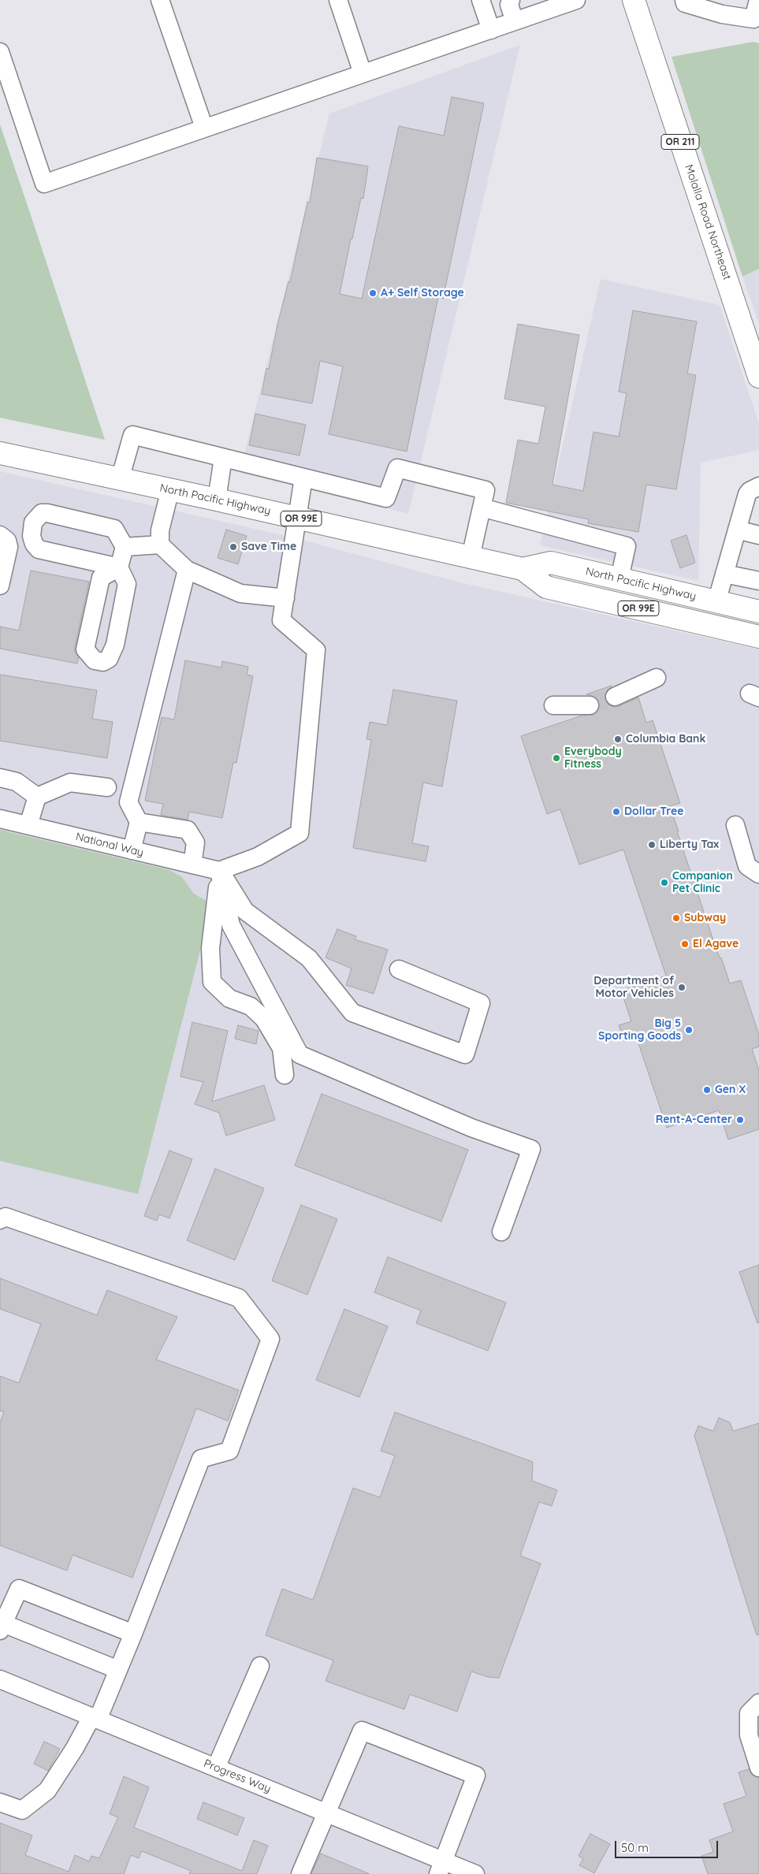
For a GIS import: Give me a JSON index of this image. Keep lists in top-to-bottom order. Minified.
{"streets":{"main road":["OR 211","Molalla Road Northeast","North Pacific Highway","OR 99E"],"street":["National Way","Progress Way"]},"places":["A+ Self Storage","Save Time","Columbia Bank","Everybody Fitness","Dollar Tree","Liberty Tax","Companion Pet Clinic","Subway","El Agave","Department of Motor Vehicles","Big 5 Sporting Goods","Gen X","Rent-A-Center"],"scale_bar":"50 m"}
